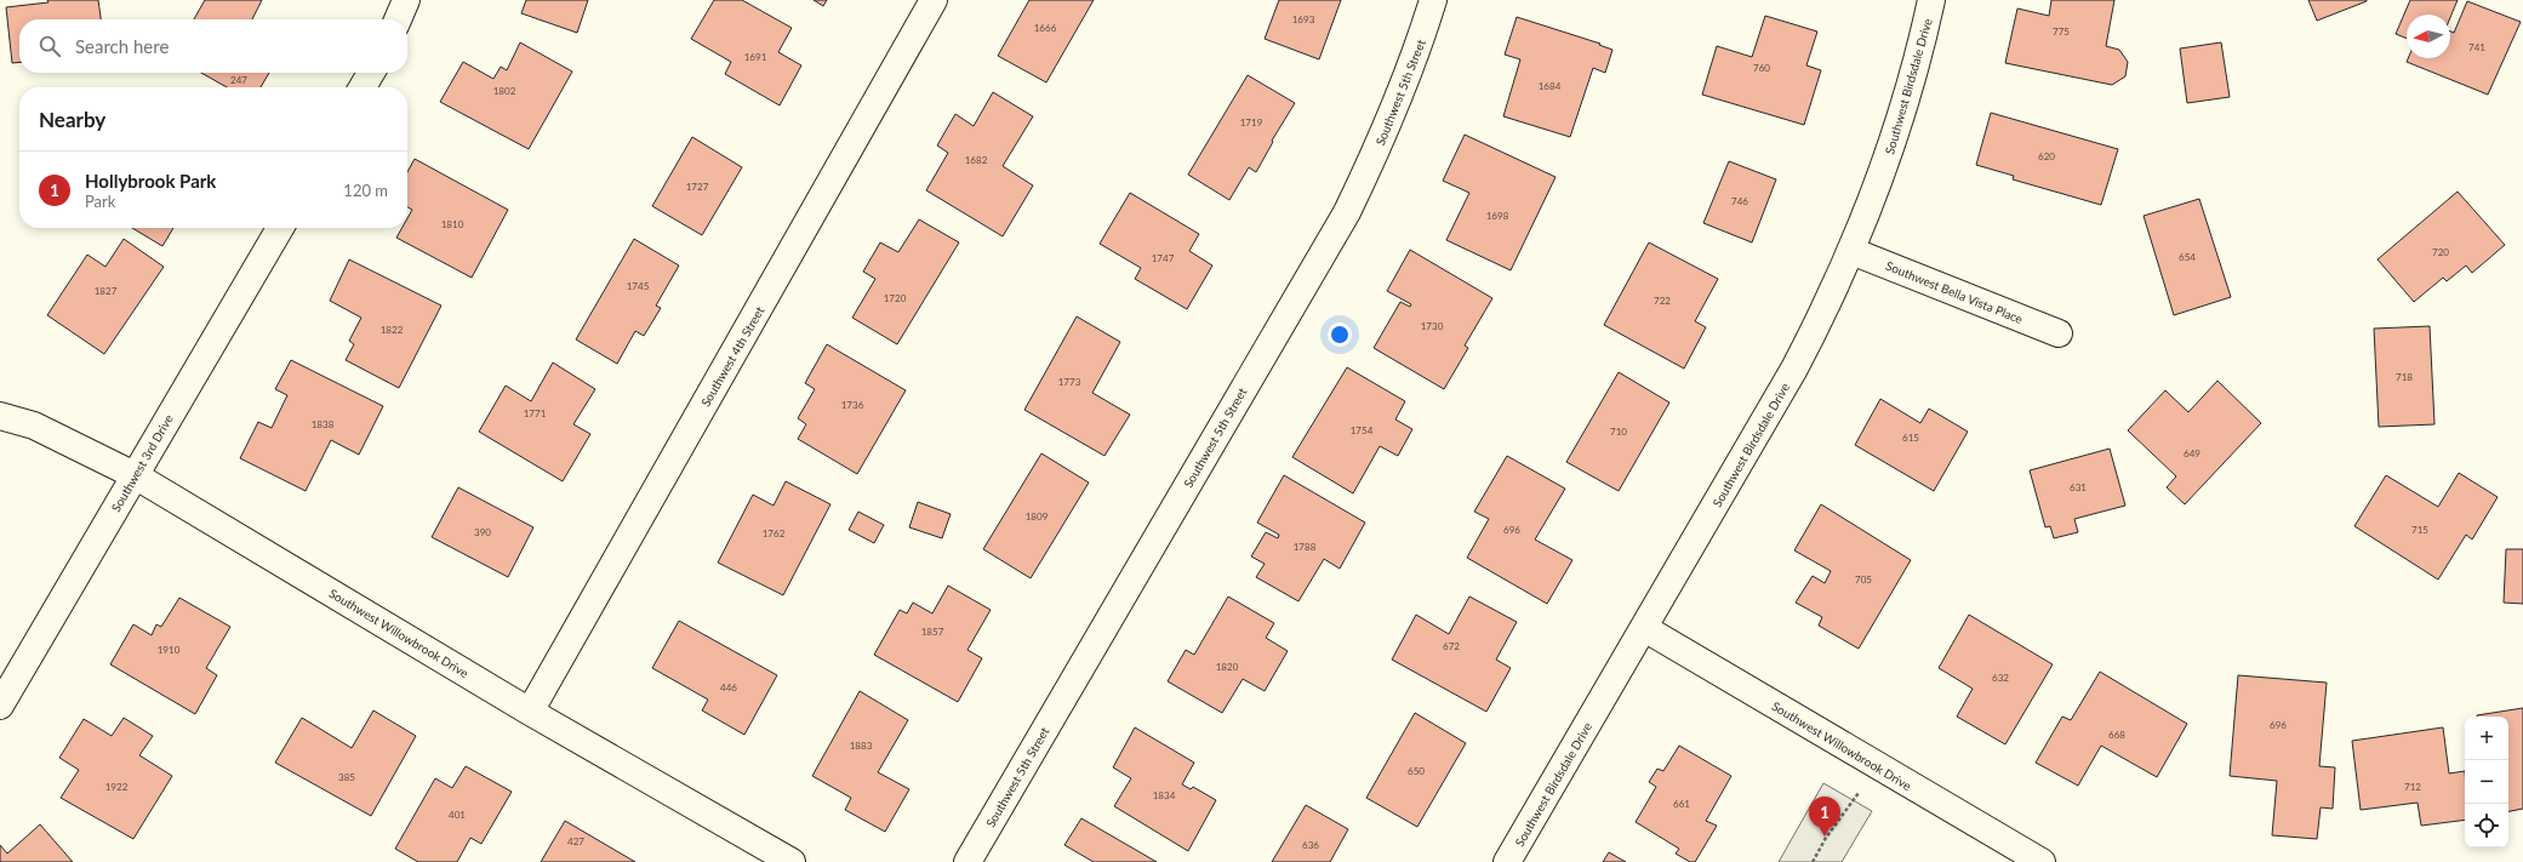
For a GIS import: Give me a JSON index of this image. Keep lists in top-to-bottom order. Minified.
{"streets":{"street":["Southwest Birdsdale Drive","Southwest 5th Street","Southwest Bella Vista Place","Southwest 4th Street","Southwest 3rd Drive","Southwest Willowbrook Drive"]},"crossings":[["Southwest Birdsdale Drive","Southwest Bella Vista Place"],["Southwest Birdsdale Drive","Southwest Willowbrook Drive"],["Southwest 4th Street","Southwest Willowbrook Drive"],["Southwest 3rd Drive","Southwest Willowbrook Drive"]],"house_numbers":["1693","1666","775","741","1691","760","247","1684","1802","1719","620","1682","1727","746","1698","1810","720","654","1747","1745","1827","1720","722","1730","1822","718","1773","1736","1771","1838","1754","710","615","649","631","1809","696","715","390","1762","1788","705","1857","672","1910","1820","632","446","696","668","1883","650","385","1922","712","1834","661","401","427","636"],"north":"left","page":{"search":"Search here","heading":"Nearby","list":[{"mark":"1","name":"Hollybrook Park","note":"Park","value":"120 m"}],"map_buttons":["+","−"],"pins":"1"}}
